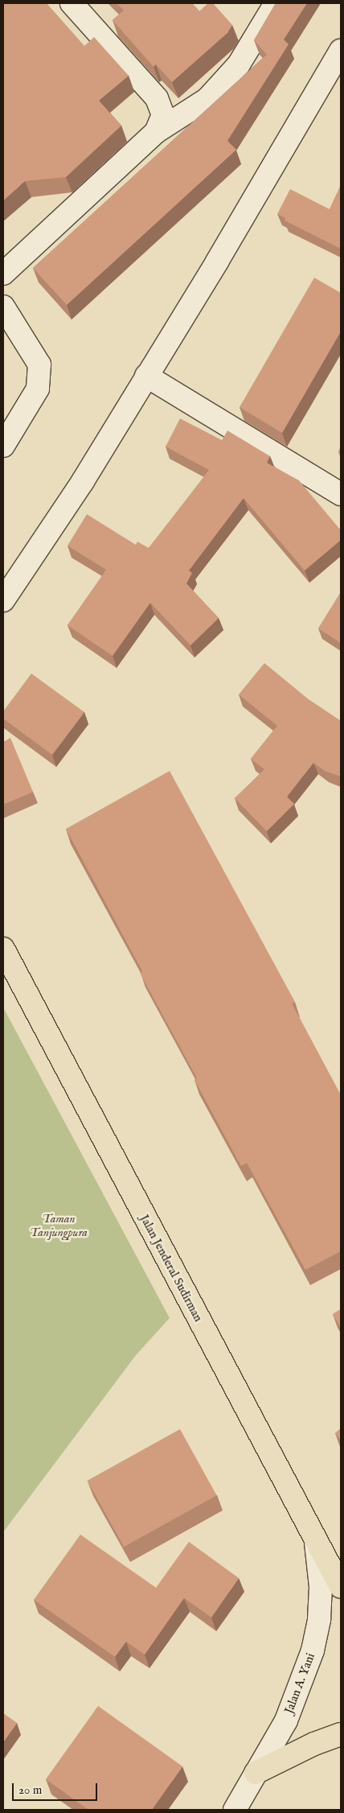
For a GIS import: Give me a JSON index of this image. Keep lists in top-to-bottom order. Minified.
{"streets":{"main road":["Jalan Jenderal Sudirman"],"street":["Jalan A. Yani"]},"crossings":[["Jalan Jenderal Sudirman","Jalan A. Yani"]],"parks":["Taman Tanjungpura"],"scale_bar":"20 m"}
